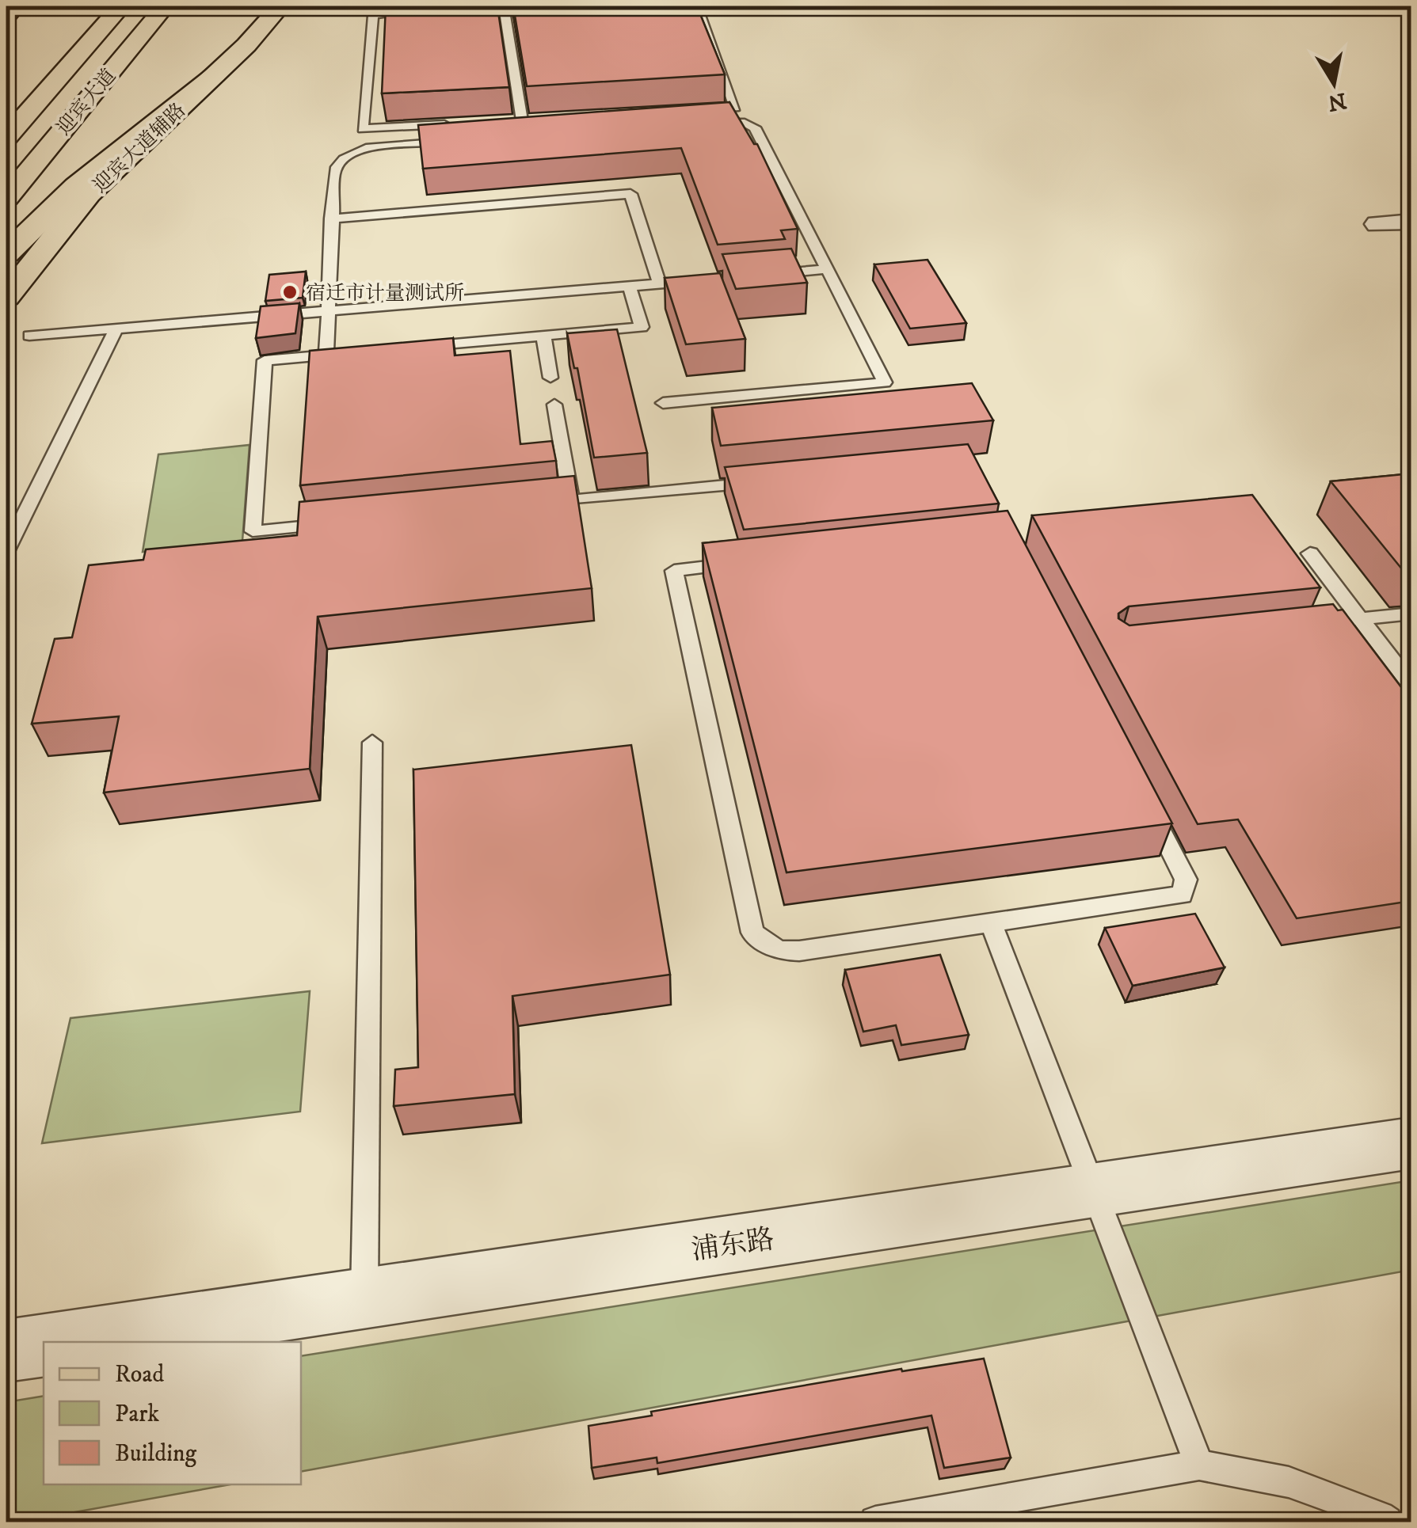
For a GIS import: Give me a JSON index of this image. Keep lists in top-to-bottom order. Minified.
{"streets":{"main road":["迎宾大道","迎宾大道辅路"],"street":["浦东路"]},"places":["宿迁市计量测试所"],"legend":["Road","Park","Building"],"north":"bottom"}
